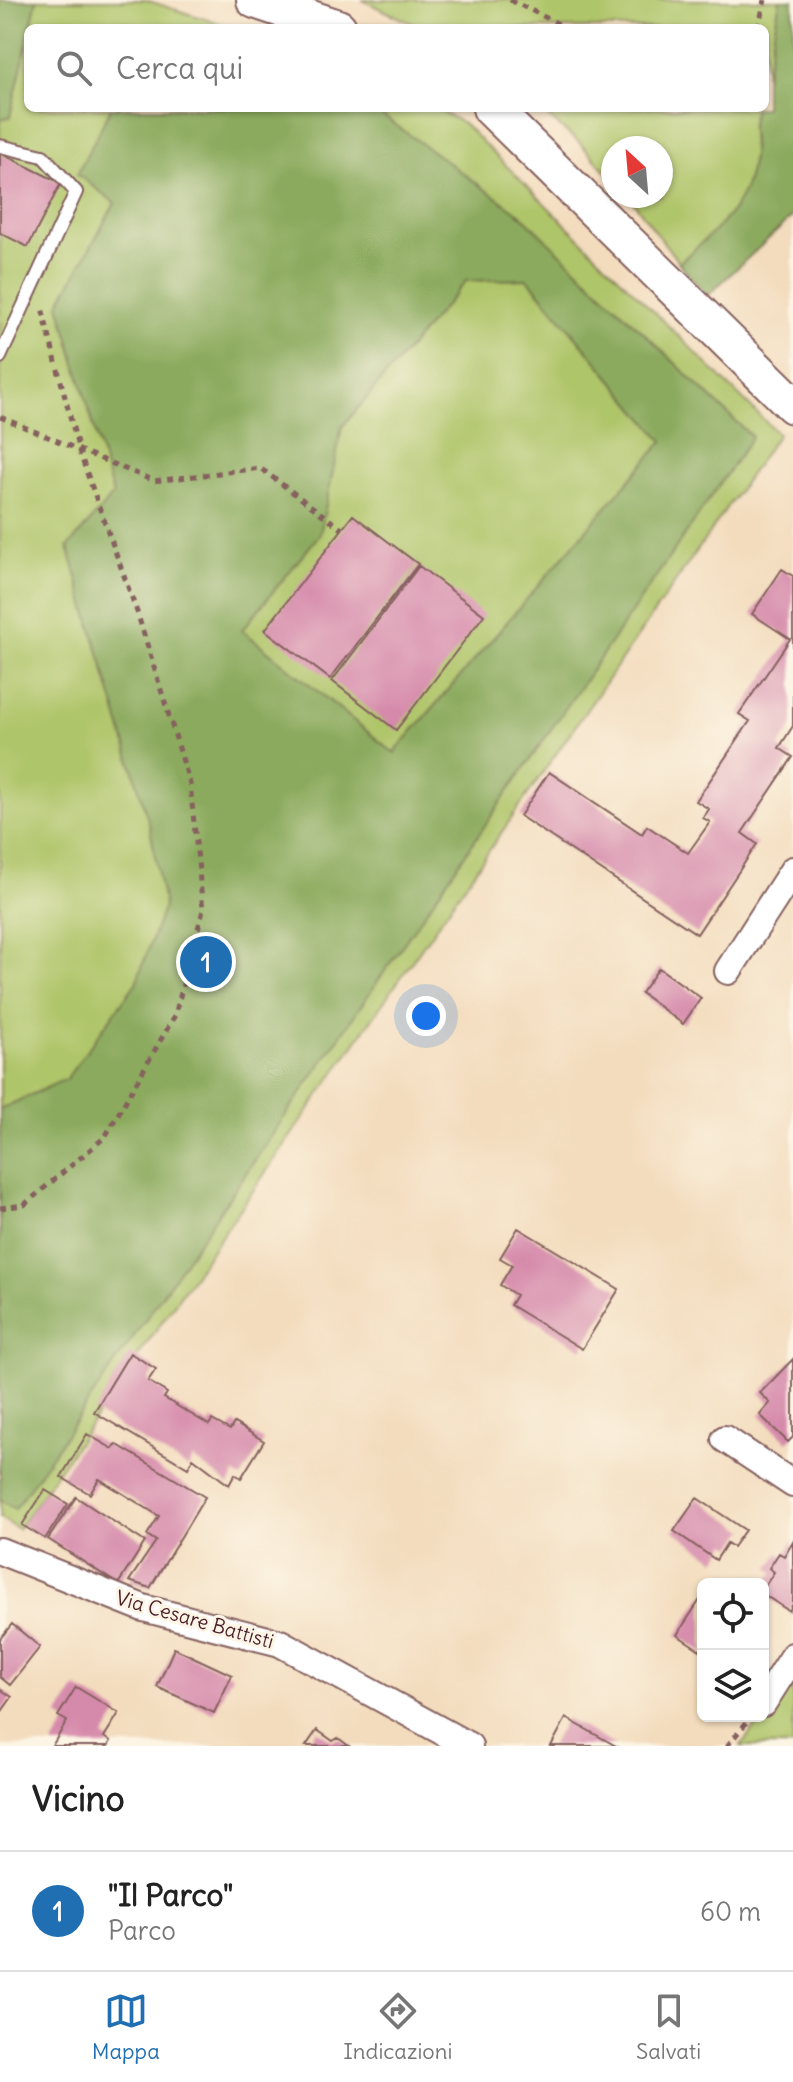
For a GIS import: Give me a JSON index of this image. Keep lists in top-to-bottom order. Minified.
{"streets":{"street":["Via Cesare Battisti"]},"north":"top left","page":{"search":"Cerca qui","pins":"1","heading":"Vicino","list":[{"mark":"1","name":"\"Il Parco\"","note":"Parco","value":"60 m"}],"nav":["Mappa","Indicazioni","Salvati"]}}
